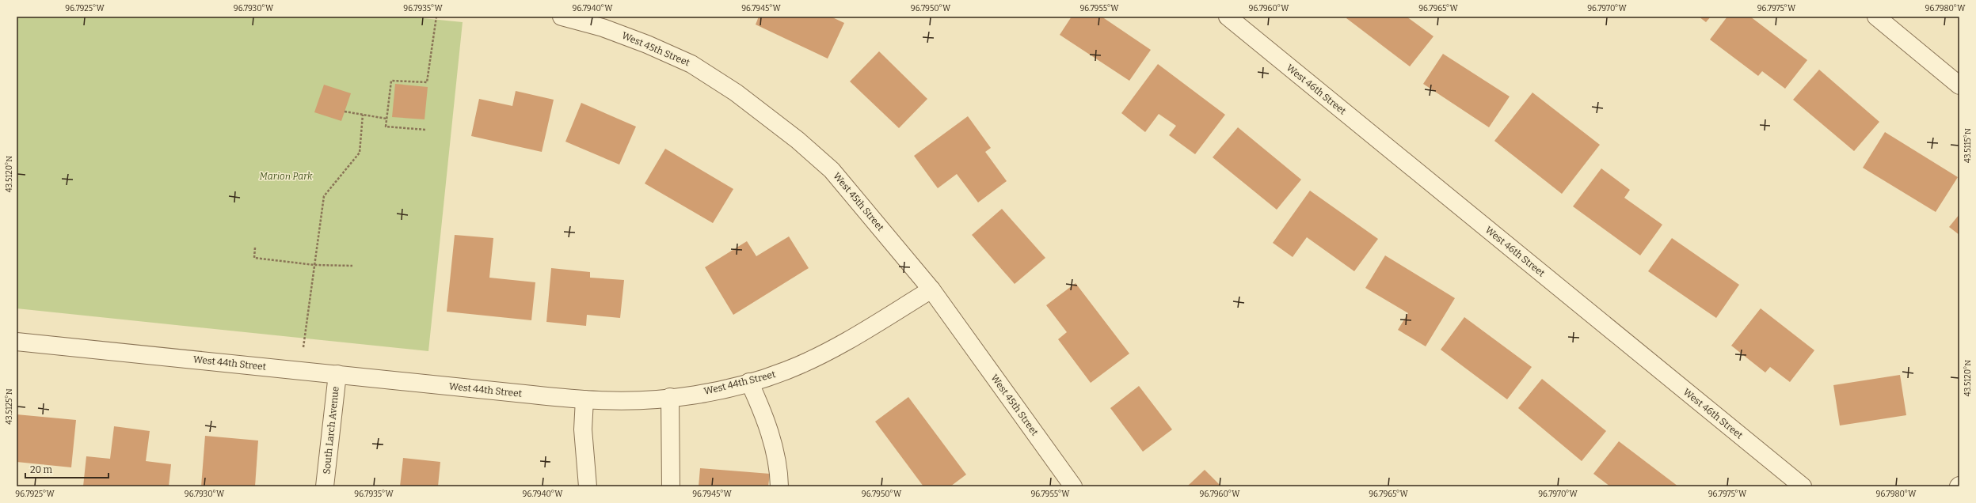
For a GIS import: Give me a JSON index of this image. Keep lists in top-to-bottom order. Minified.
{"streets":{"street":["West 45th Street","West 46th Street","West 44th Street","South Larch Avenue"]},"crossings":[["West 45th Street","West 44th Street"],["West 44th Street","South Larch Avenue"]],"parks":["Marion Park"],"scale_bar":"20 m","coordinates":["96.7925°W","96.7930°W","96.7935°W","96.7940°W","96.7945°W","96.7950°W","96.7955°W","96.7960°W","96.7965°W","96.7970°W","96.7975°W","96.7980°W","43.5115°N","43.5120°N","43.5125°N"]}
